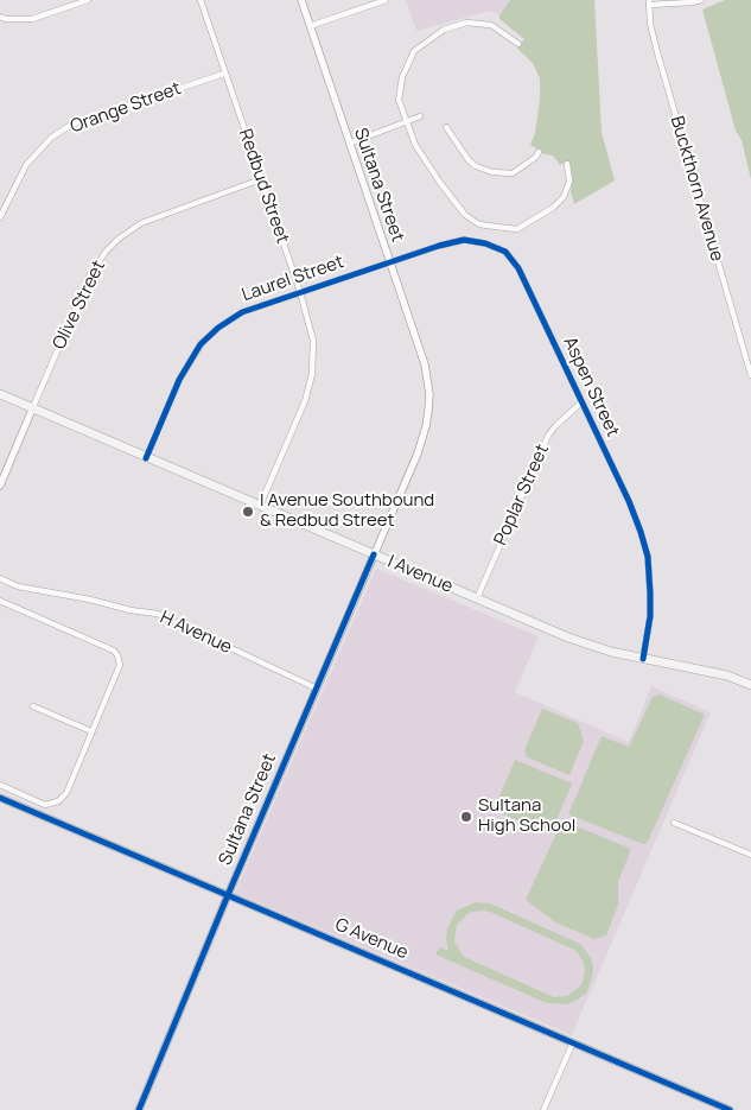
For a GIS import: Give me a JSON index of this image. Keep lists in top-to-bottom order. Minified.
{"streets":{"main road":["I Avenue"],"street":["Orange Street","Sultana Street","Redbud Street","Buckthorn Avenue","Laurel Street","Olive Street","Aspen Street","Poplar Street","H Avenue","G Avenue"]},"crossings":[["Orange Street","Redbud Street"],["Sultana Street","Laurel Street"],["Sultana Street","Aspen Street"],["Sultana Street","I Avenue"],["Sultana Street","H Avenue"],["Sultana Street","G Avenue"],["Redbud Street","Laurel Street"],["Redbud Street","Olive Street"],["Redbud Street","I Avenue"],["Laurel Street","Aspen Street"],["Laurel Street","I Avenue"],["Olive Street","I Avenue"],["Aspen Street","Poplar Street"],["Aspen Street","I Avenue"],["Poplar Street","I Avenue"]],"places":["I Avenue Southbound & Redbud Street","Sultana High School"]}
